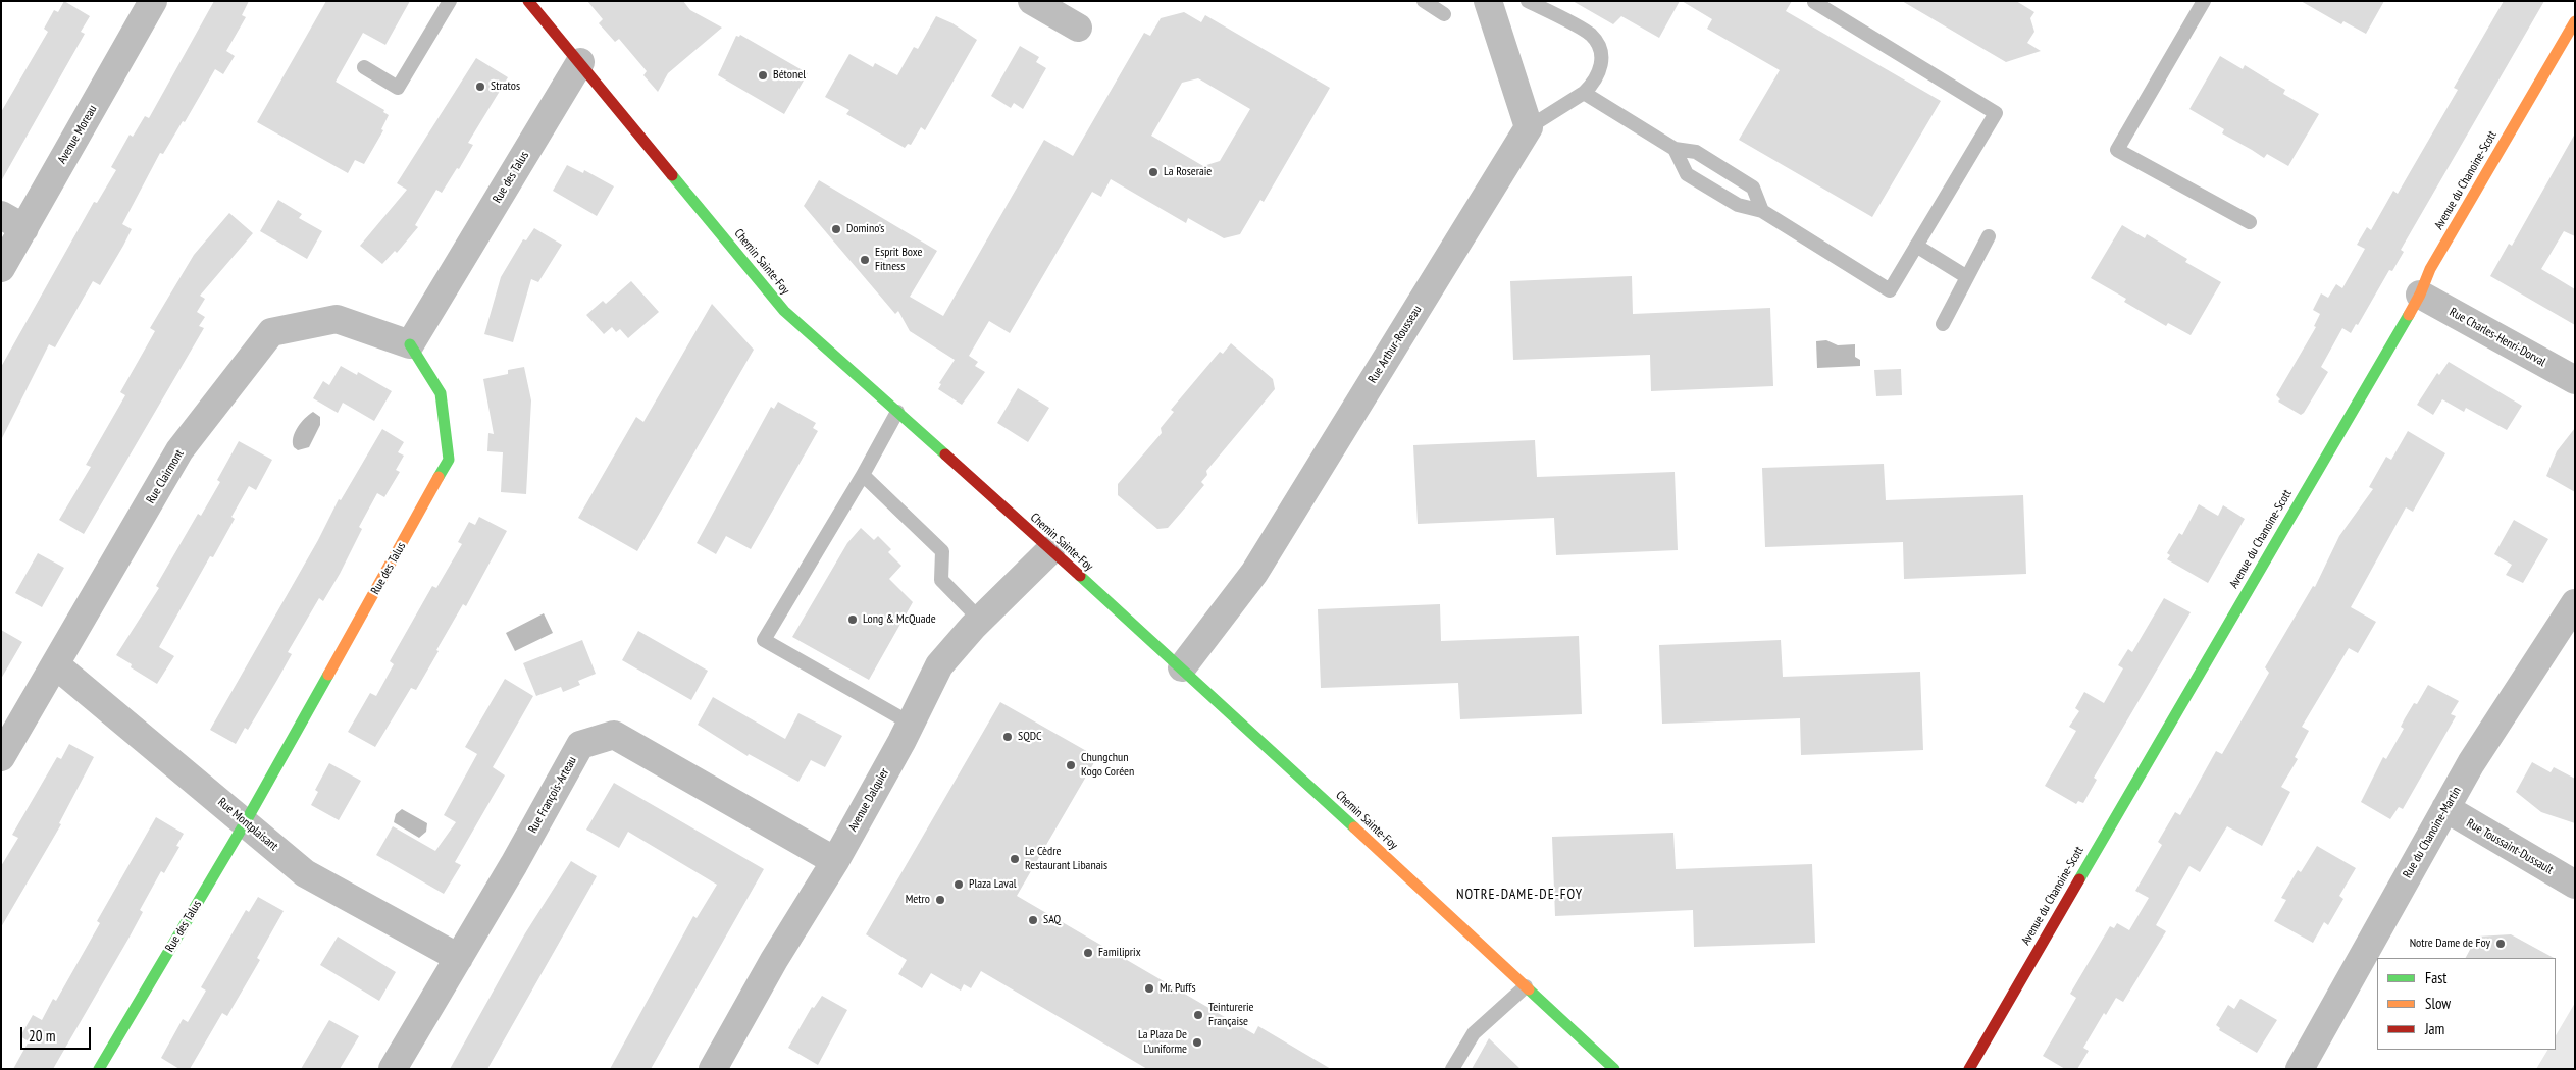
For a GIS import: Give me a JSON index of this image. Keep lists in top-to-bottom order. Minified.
{"streets":{"street":["Avenue Moreau","Rue des Talus","Avenue du Chanoine-Scott","Chemin Sainte-Foy","Rue Charles-Henri-Dorval","Rue Arthur-Rousseau","Rue Clairmont","Rue François-Arteau","Avenue Dalquier","Rue Montplaisant","Rue du Chanoine-Martin","Rue Toussaint-Dussault"]},"crossings":[["Rue des Talus","Chemin Sainte-Foy"],["Rue des Talus","Rue Clairmont"],["Rue des Talus","Rue Montplaisant"],["Avenue du Chanoine-Scott","Rue Charles-Henri-Dorval"],["Chemin Sainte-Foy","Rue Arthur-Rousseau"],["Chemin Sainte-Foy","Avenue Dalquier"],["Rue Clairmont","Rue Montplaisant"],["Rue François-Arteau","Avenue Dalquier"],["Rue François-Arteau","Rue Montplaisant"],["Rue du Chanoine-Martin","Rue Toussaint-Dussault"]],"districts":["NOTRE-DAME-DE-FOY"],"places":["Bétonel","Stratos","La Roseraie","Domino's","Esprit Boxe Fitness","Long & McQuade","SQDC","Chungchun Kogo Coréen","Le Cèdre Restaurant Libanais","Plaza Laval","Metro","SAQ","Notre Dame de Foy","Familiprix","Mr. Puffs","Teinturerie Française","La Plaza De L’uniforme"],"legend":["Fast","Slow","Jam"],"scale_bar":"20 m"}
